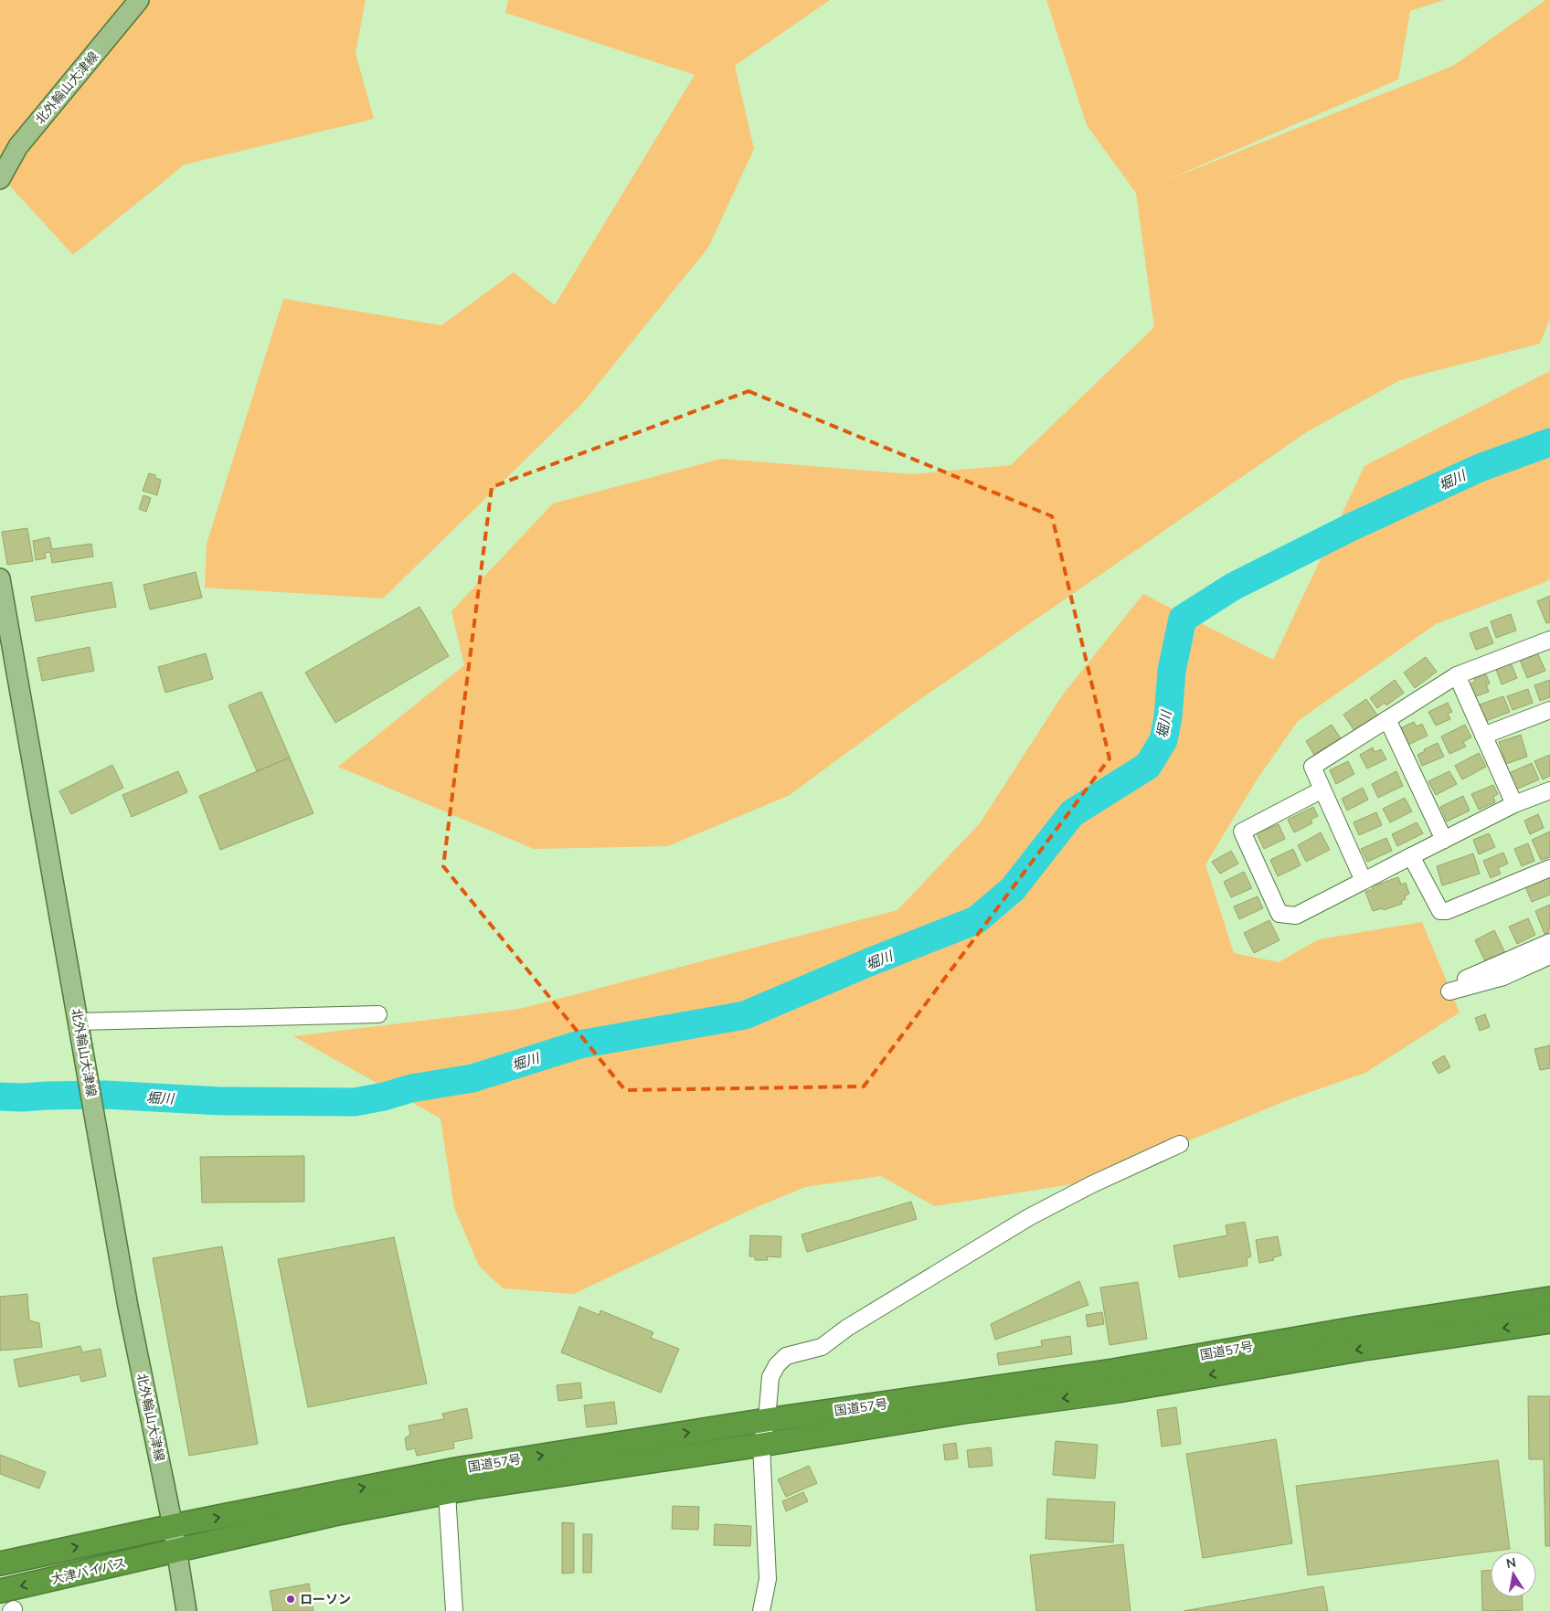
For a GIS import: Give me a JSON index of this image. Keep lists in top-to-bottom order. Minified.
{"streets":{"highway":["国道57号","大津バイパス"],"main road":["北外輪山大津線"]},"crossings":[["北外輪山大津線","国道57号"],["北外輪山大津線","大津バイパス"],["国道57号","大津バイパス"]],"water":["堀川"],"places":["ローソン"],"north":"top"}
